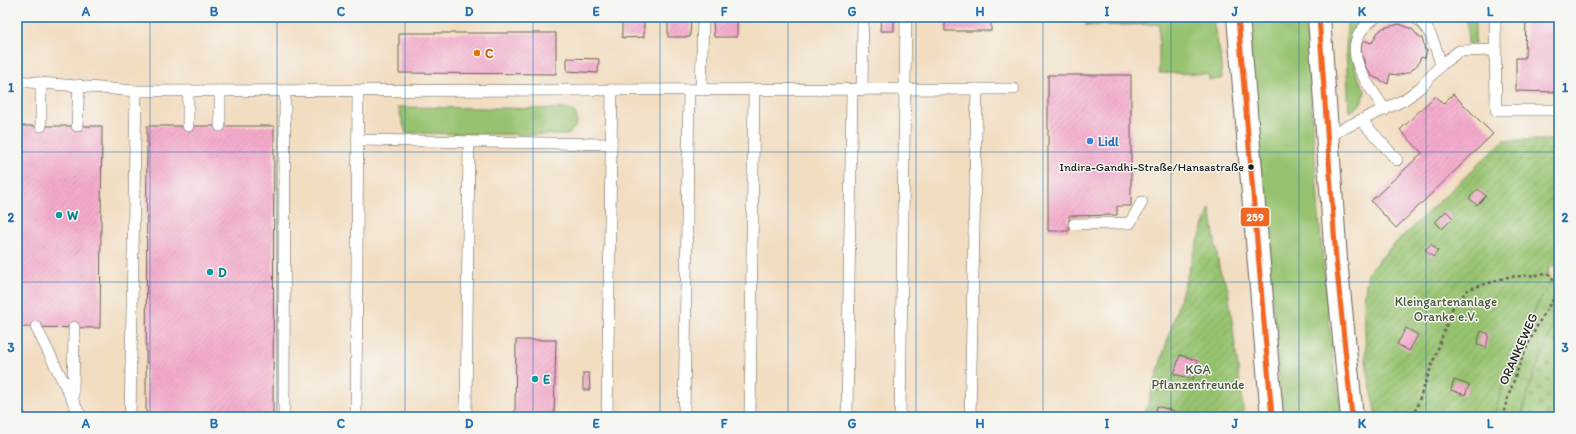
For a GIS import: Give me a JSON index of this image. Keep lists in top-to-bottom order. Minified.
{"streets":{"path":["ORANKEWEG"]},"parks":["Kleingartenanlage Oranke e.V.","KGA Pflanzenfreunde"],"places":["C","Lidl","Indira-Gandhi-Straße/Hansastraße","W","D","E"],"lines":["transit line 259"],"grid":{"columns":["A","B","C","D","E","F","G","H","I","J","K","L"],"rows":["1","2","3"]}}
